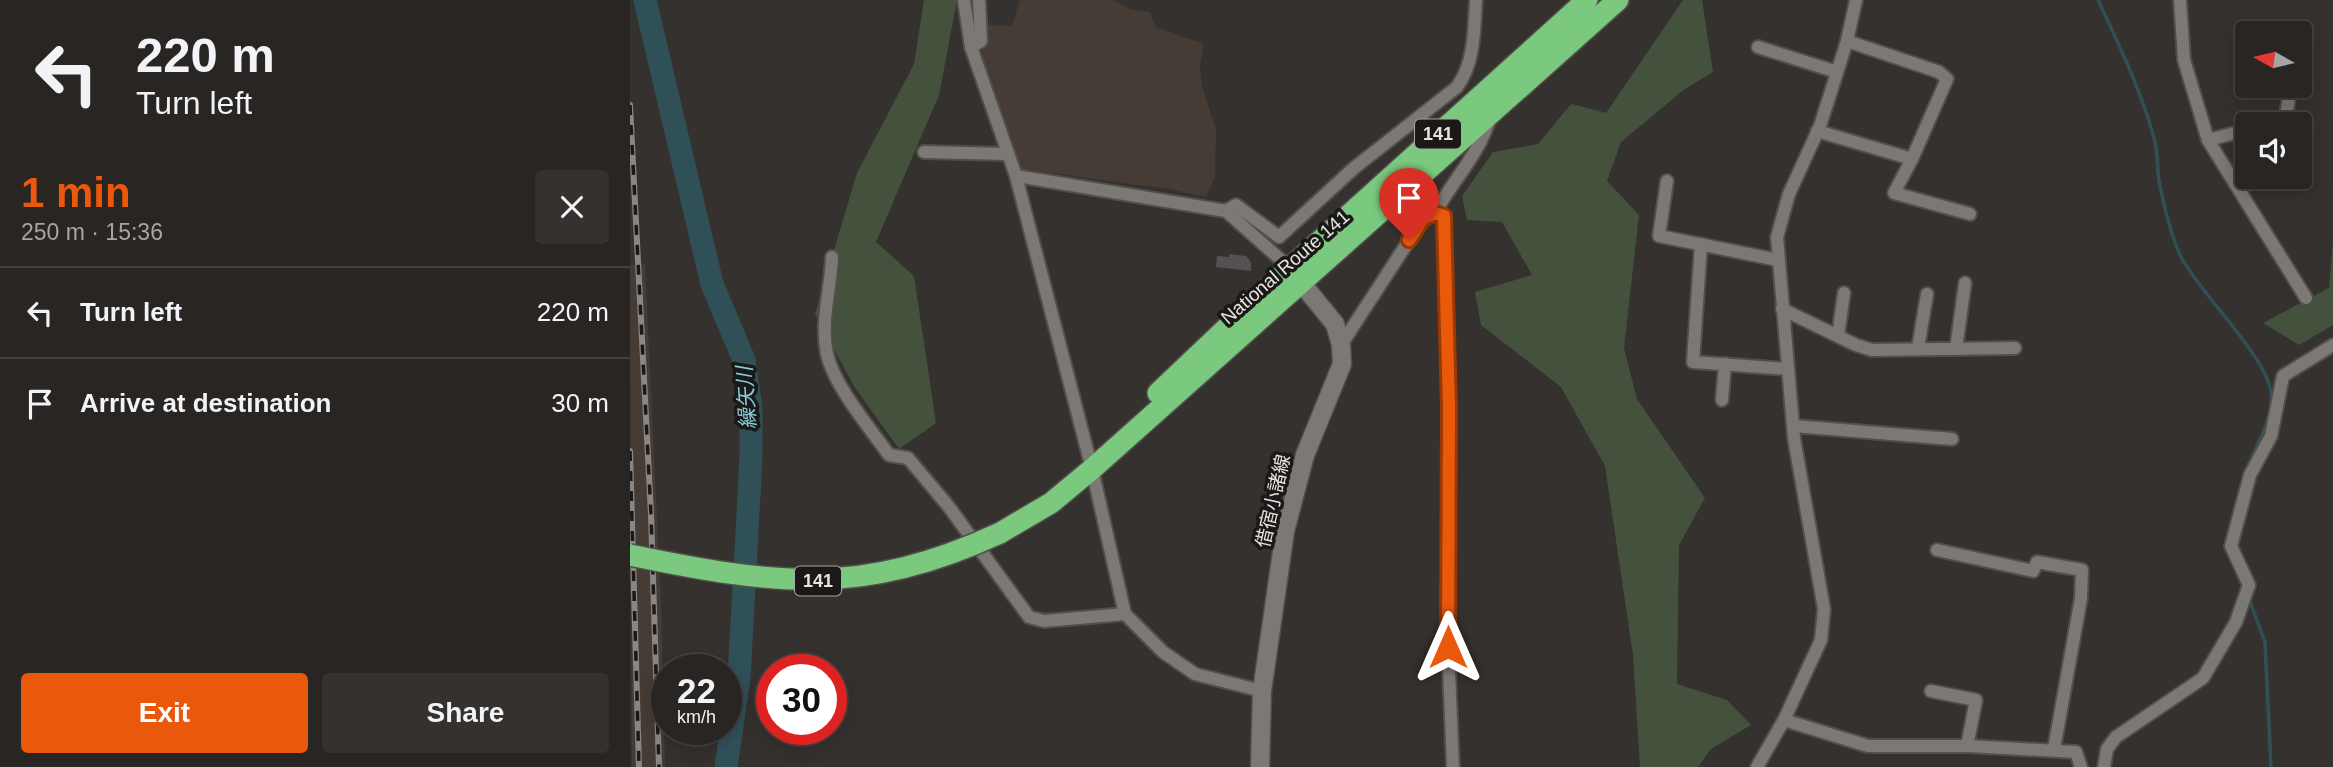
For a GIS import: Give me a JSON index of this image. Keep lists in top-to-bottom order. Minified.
{"streets":{"highway":["141","National Route 141"],"main road":["借宿小諸線"]},"water":["繰矢川"],"north":"left","page":{"turn":["220 m","Turn left"],"heading":["1 min","250 m · 15:36"],"list":[{"name":"Turn left","value":"220 m"},{"name":"Arrive at destination","value":"30 m"}],"speed":"22 km/h","limit":"30","buttons":["Exit","Share"]}}
